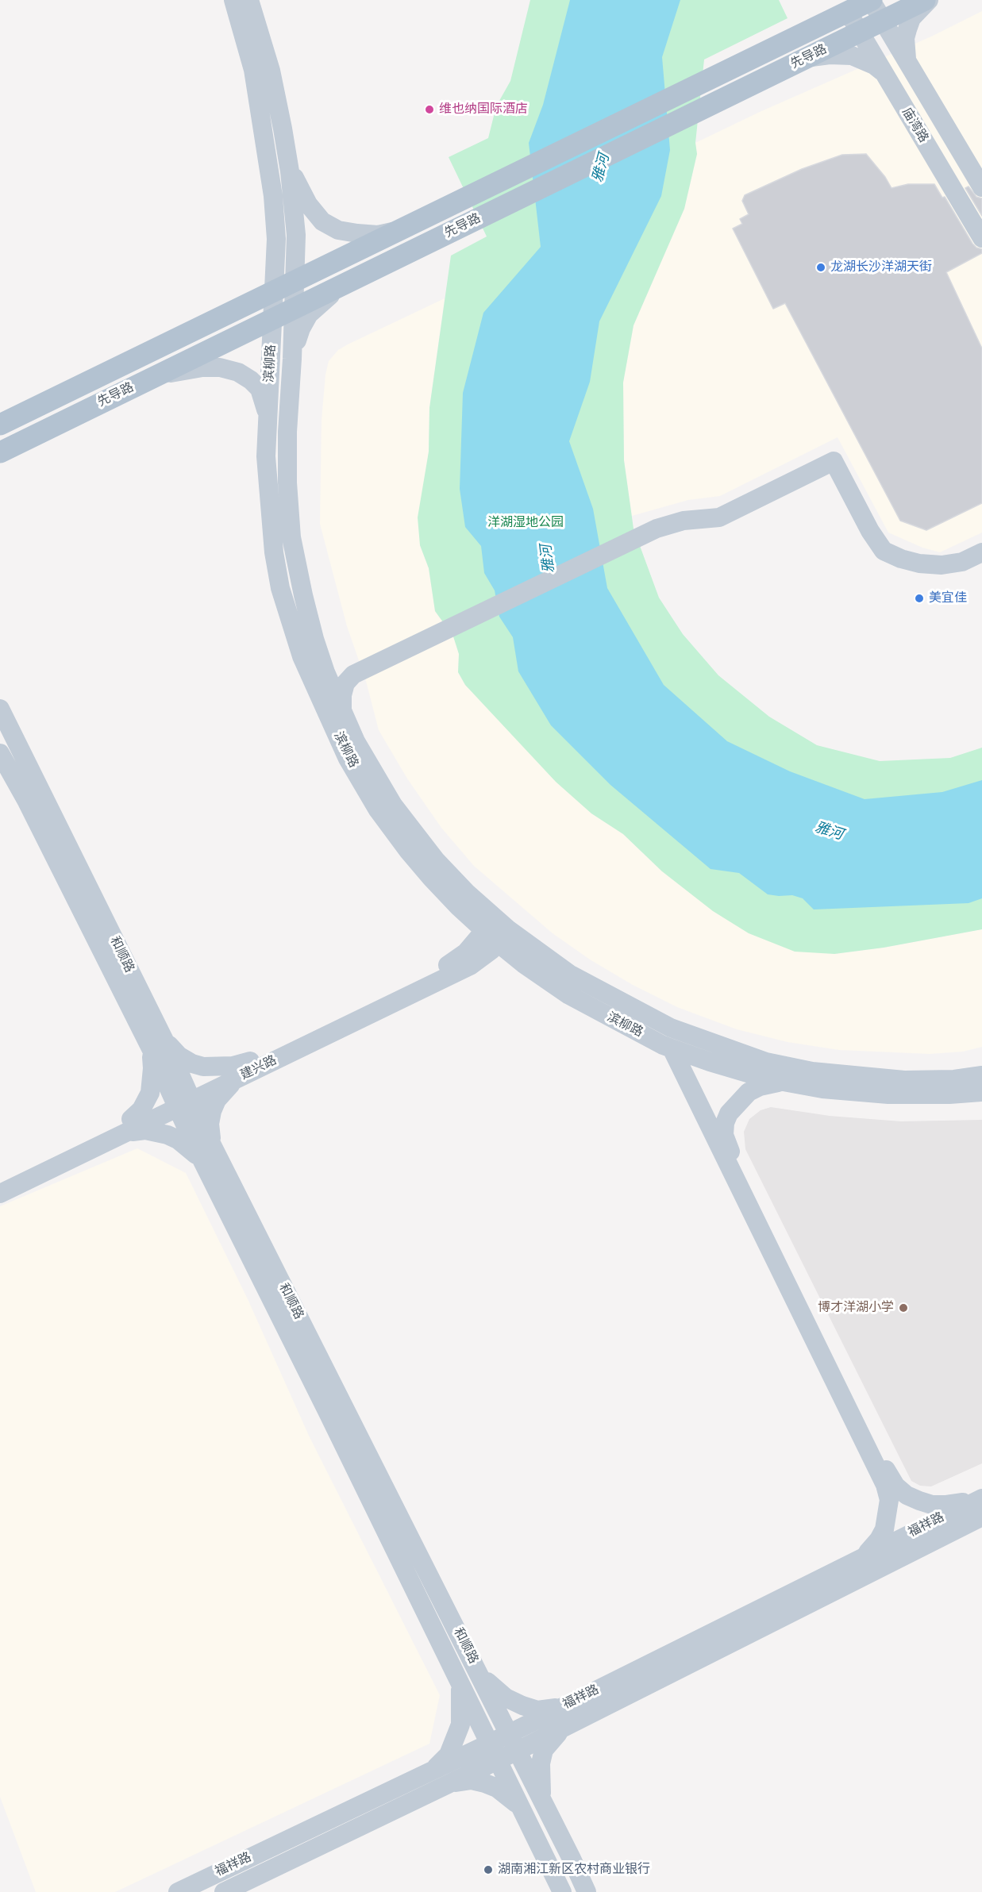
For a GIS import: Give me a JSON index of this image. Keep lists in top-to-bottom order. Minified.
{"streets":{"main road":["先导路","庙湾路","滨柳路","和顺路","建兴路","福祥路"]},"crossings":[["先导路","庙湾路"],["先导路","滨柳路"],["滨柳路","建兴路"],["和顺路","建兴路"],["和顺路","福祥路"]],"water":["雅河"],"parks":["洋湖湿地公园"],"places":["维也纳国际酒店","龙湖长沙洋湖天街","美宜佳","博才洋湖小学","湖南湘江新区农村商业银行"]}
